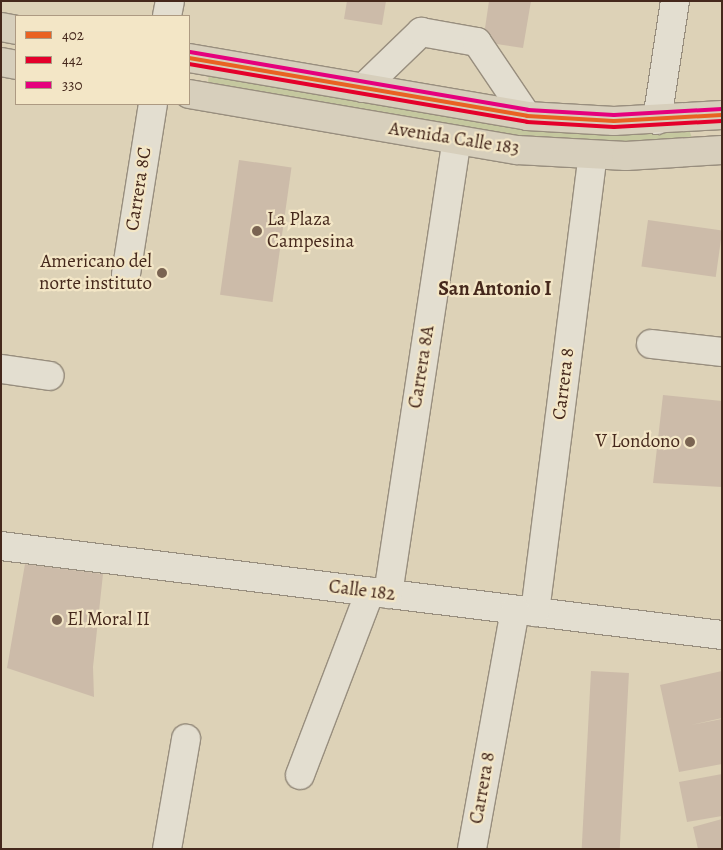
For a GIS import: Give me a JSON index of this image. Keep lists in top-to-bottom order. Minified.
{"streets":{"main road":["Avenida Calle 183"],"street":["Carrera 8C","Carrera 8A","Carrera 8","Calle 182"]},"crossings":[["Avenida Calle 183","Carrera 8A"],["Avenida Calle 183","Carrera 8"],["Carrera 8A","Calle 182"],["Carrera 8","Calle 182"]],"districts":["San Antonio I"],"places":["La Plaza Campesina","Americano del norte instituto","V Londono","El Moral II"],"lines":["transit line 330","transit line 402","transit line 442"],"legend":["402","442","330"]}
